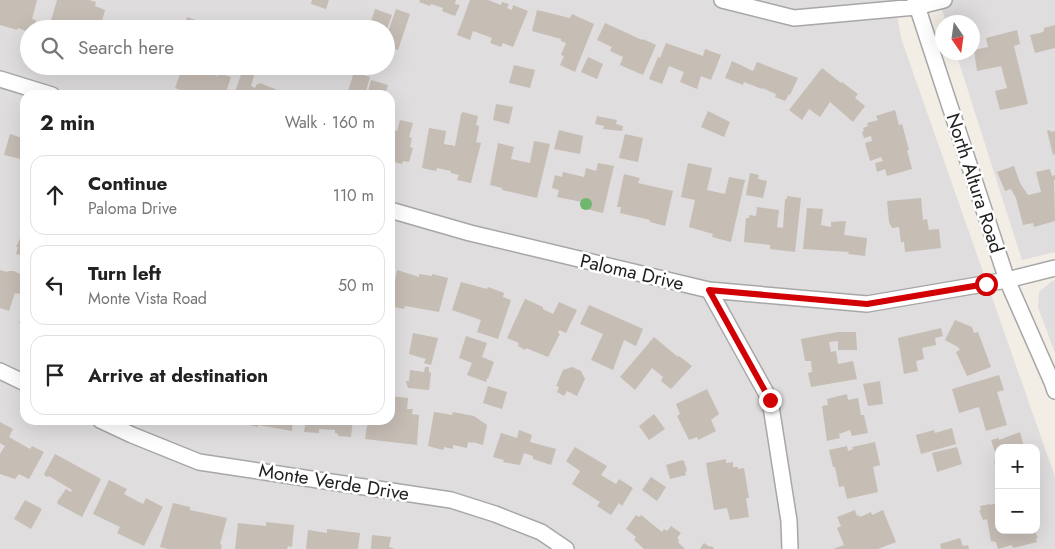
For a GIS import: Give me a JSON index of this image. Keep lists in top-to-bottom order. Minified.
{"streets":{"street":["North Altura Road","Paloma Drive","Monte Verde Drive"]},"crossings":[["North Altura Road","Paloma Drive"]],"north":"bottom","page":{"search":"Search here","heading":["2 min","Walk · 160 m"],"list":[["Continue","Paloma Drive","110 m"],["Turn left","Monte Vista Road","50 m"],"Arrive at destination"],"map_buttons":["+","−"]}}
